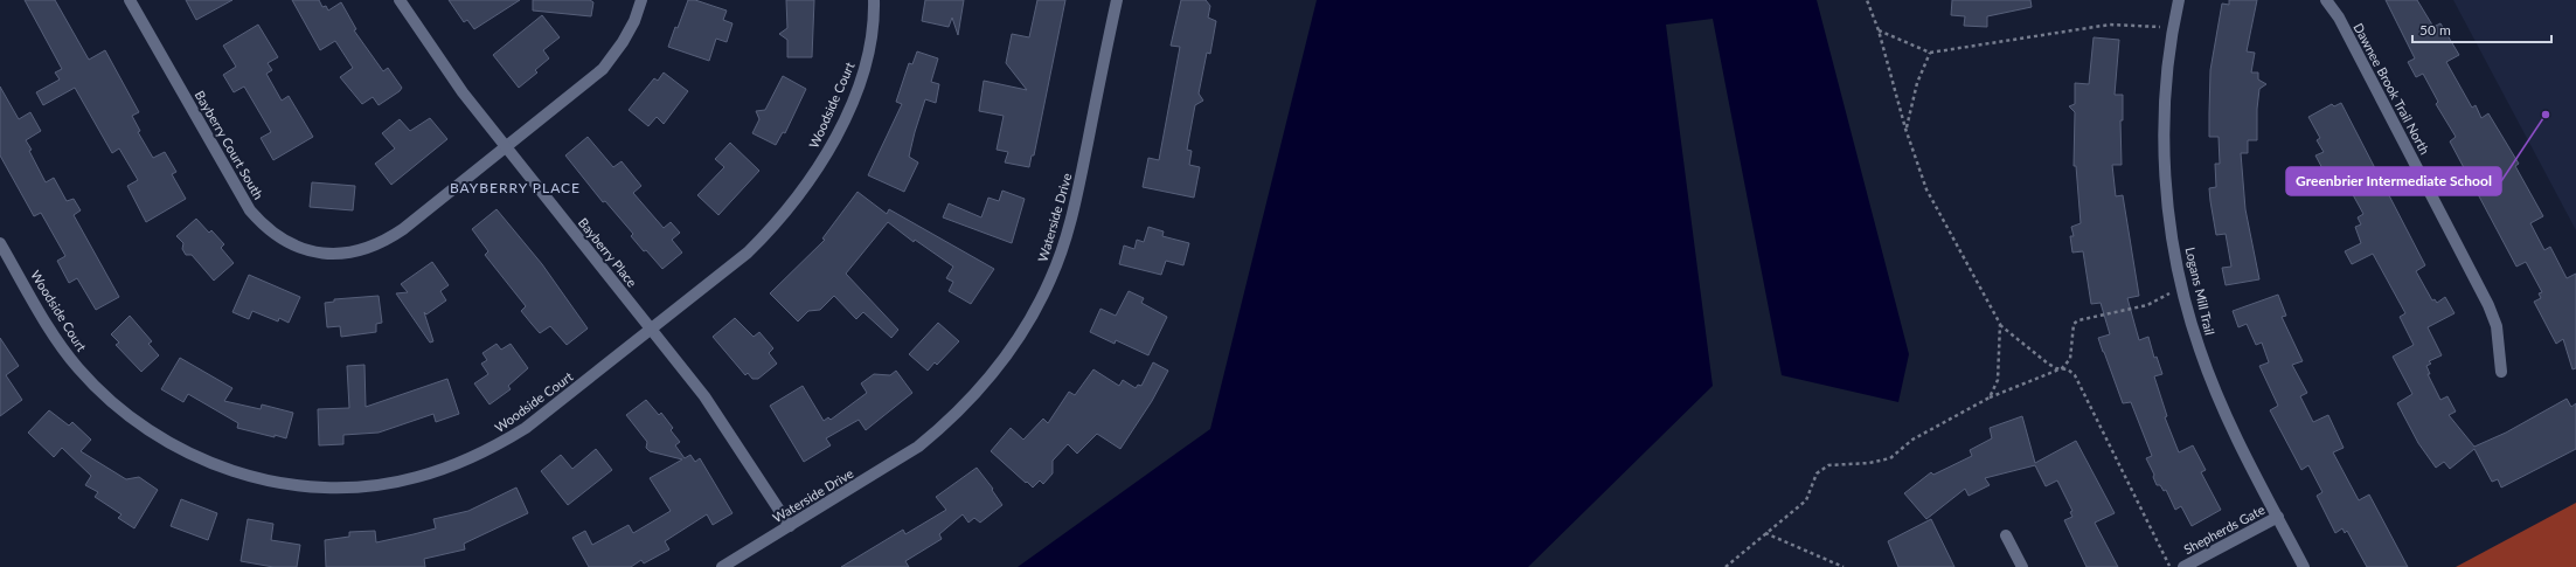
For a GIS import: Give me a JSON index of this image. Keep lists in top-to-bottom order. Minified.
{"streets":{"street":["Dawnee Brook Trail North","Woodside Court","Bayberry Court South","Waterside Drive","Bayberry Place","Logans Mill Trail","Shepherds Gate"]},"crossings":[["Woodside Court","Bayberry Place"],["Bayberry Court South","Bayberry Place"],["Waterside Drive","Bayberry Place"],["Logans Mill Trail","Shepherds Gate"]],"districts":["BAYBERRY PLACE"],"places":["Greenbrier Intermediate School"],"scale_bar":"50 m"}
